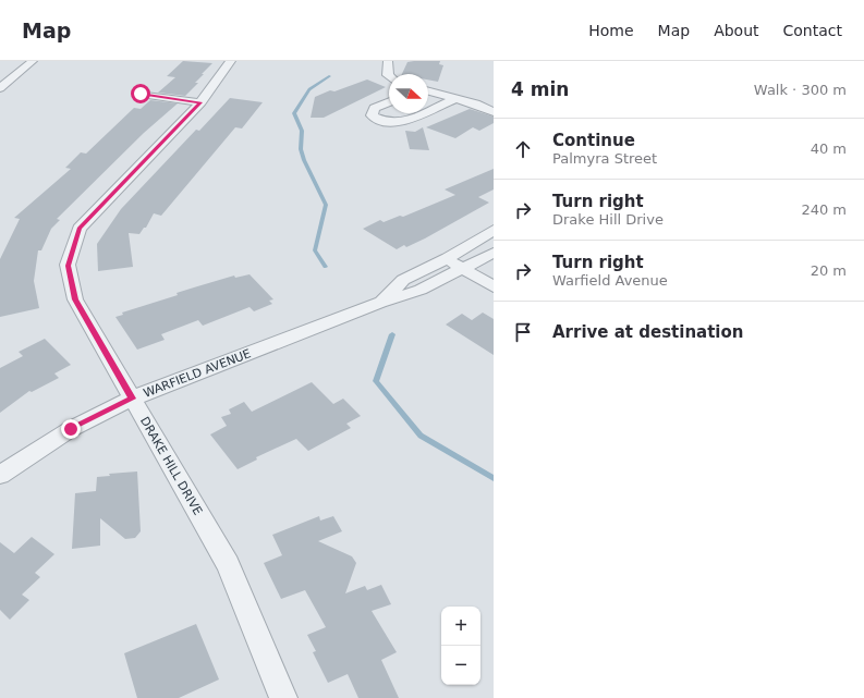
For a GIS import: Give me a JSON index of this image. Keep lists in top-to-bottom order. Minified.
{"streets":{"street":["WARFIELD AVENUE","DRAKE HILL DRIVE"]},"crossings":[["WARFIELD AVENUE","DRAKE HILL DRIVE"]],"north":"right","page":{"header":"Map","nav":["Home","Map","About","Contact"],"heading":["4 min","Walk · 300 m"],"list":[["Continue","Palmyra Street","40 m"],["Turn right","Drake Hill Drive","240 m"],["Turn right","Warfield Avenue","20 m"],"Arrive at destination"],"map_buttons":["+","−"]}}
